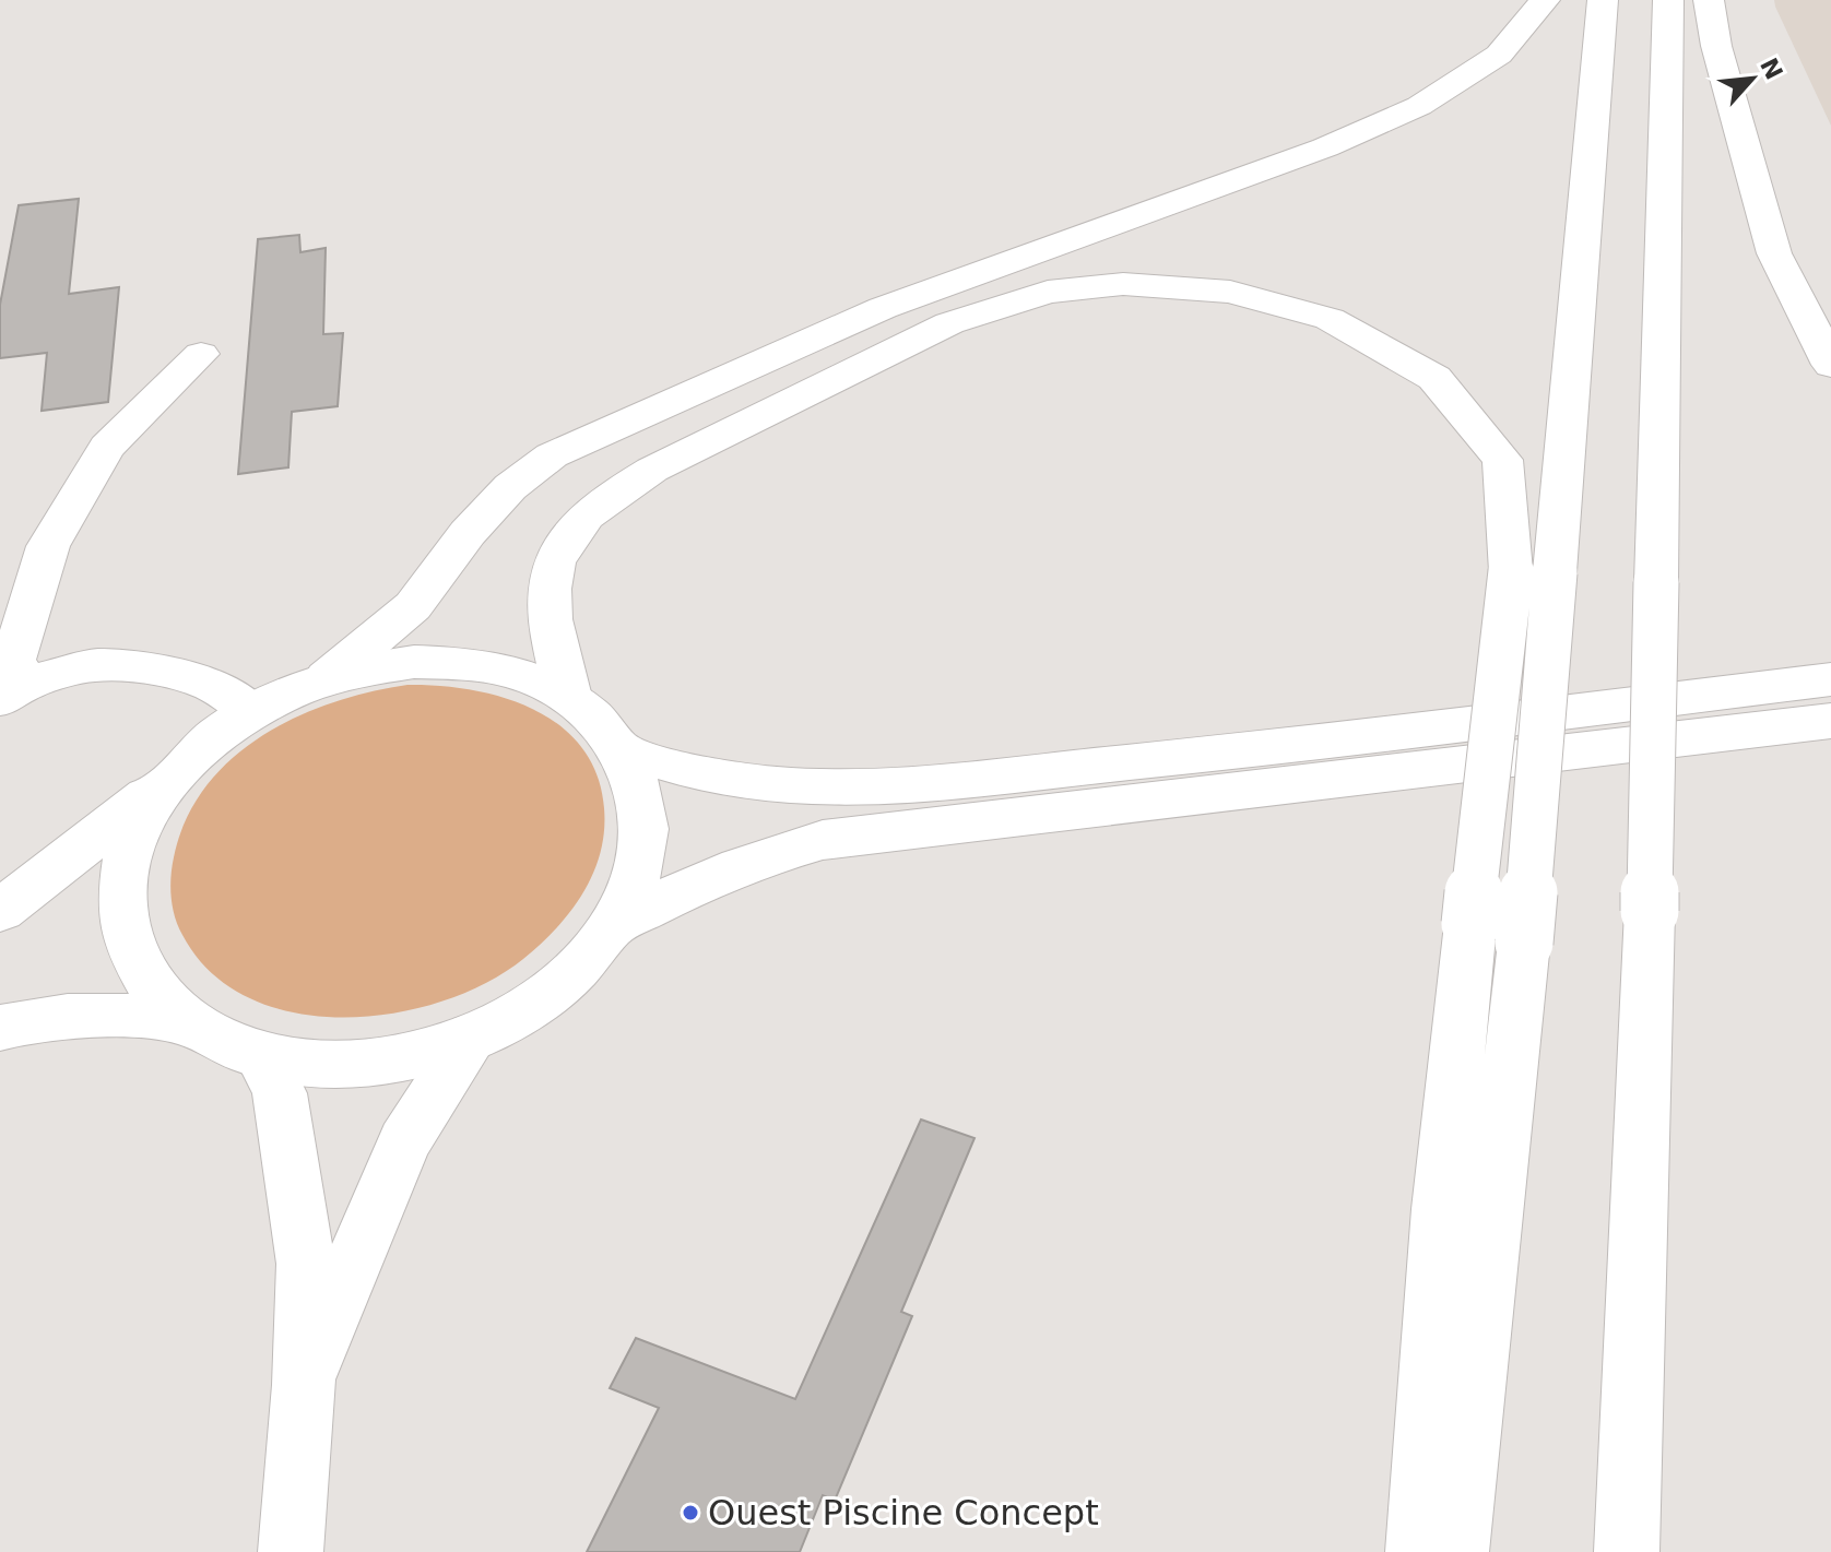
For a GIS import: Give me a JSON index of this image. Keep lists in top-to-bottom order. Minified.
{"places":["Ouest Piscine Concept"],"north":"top right"}
